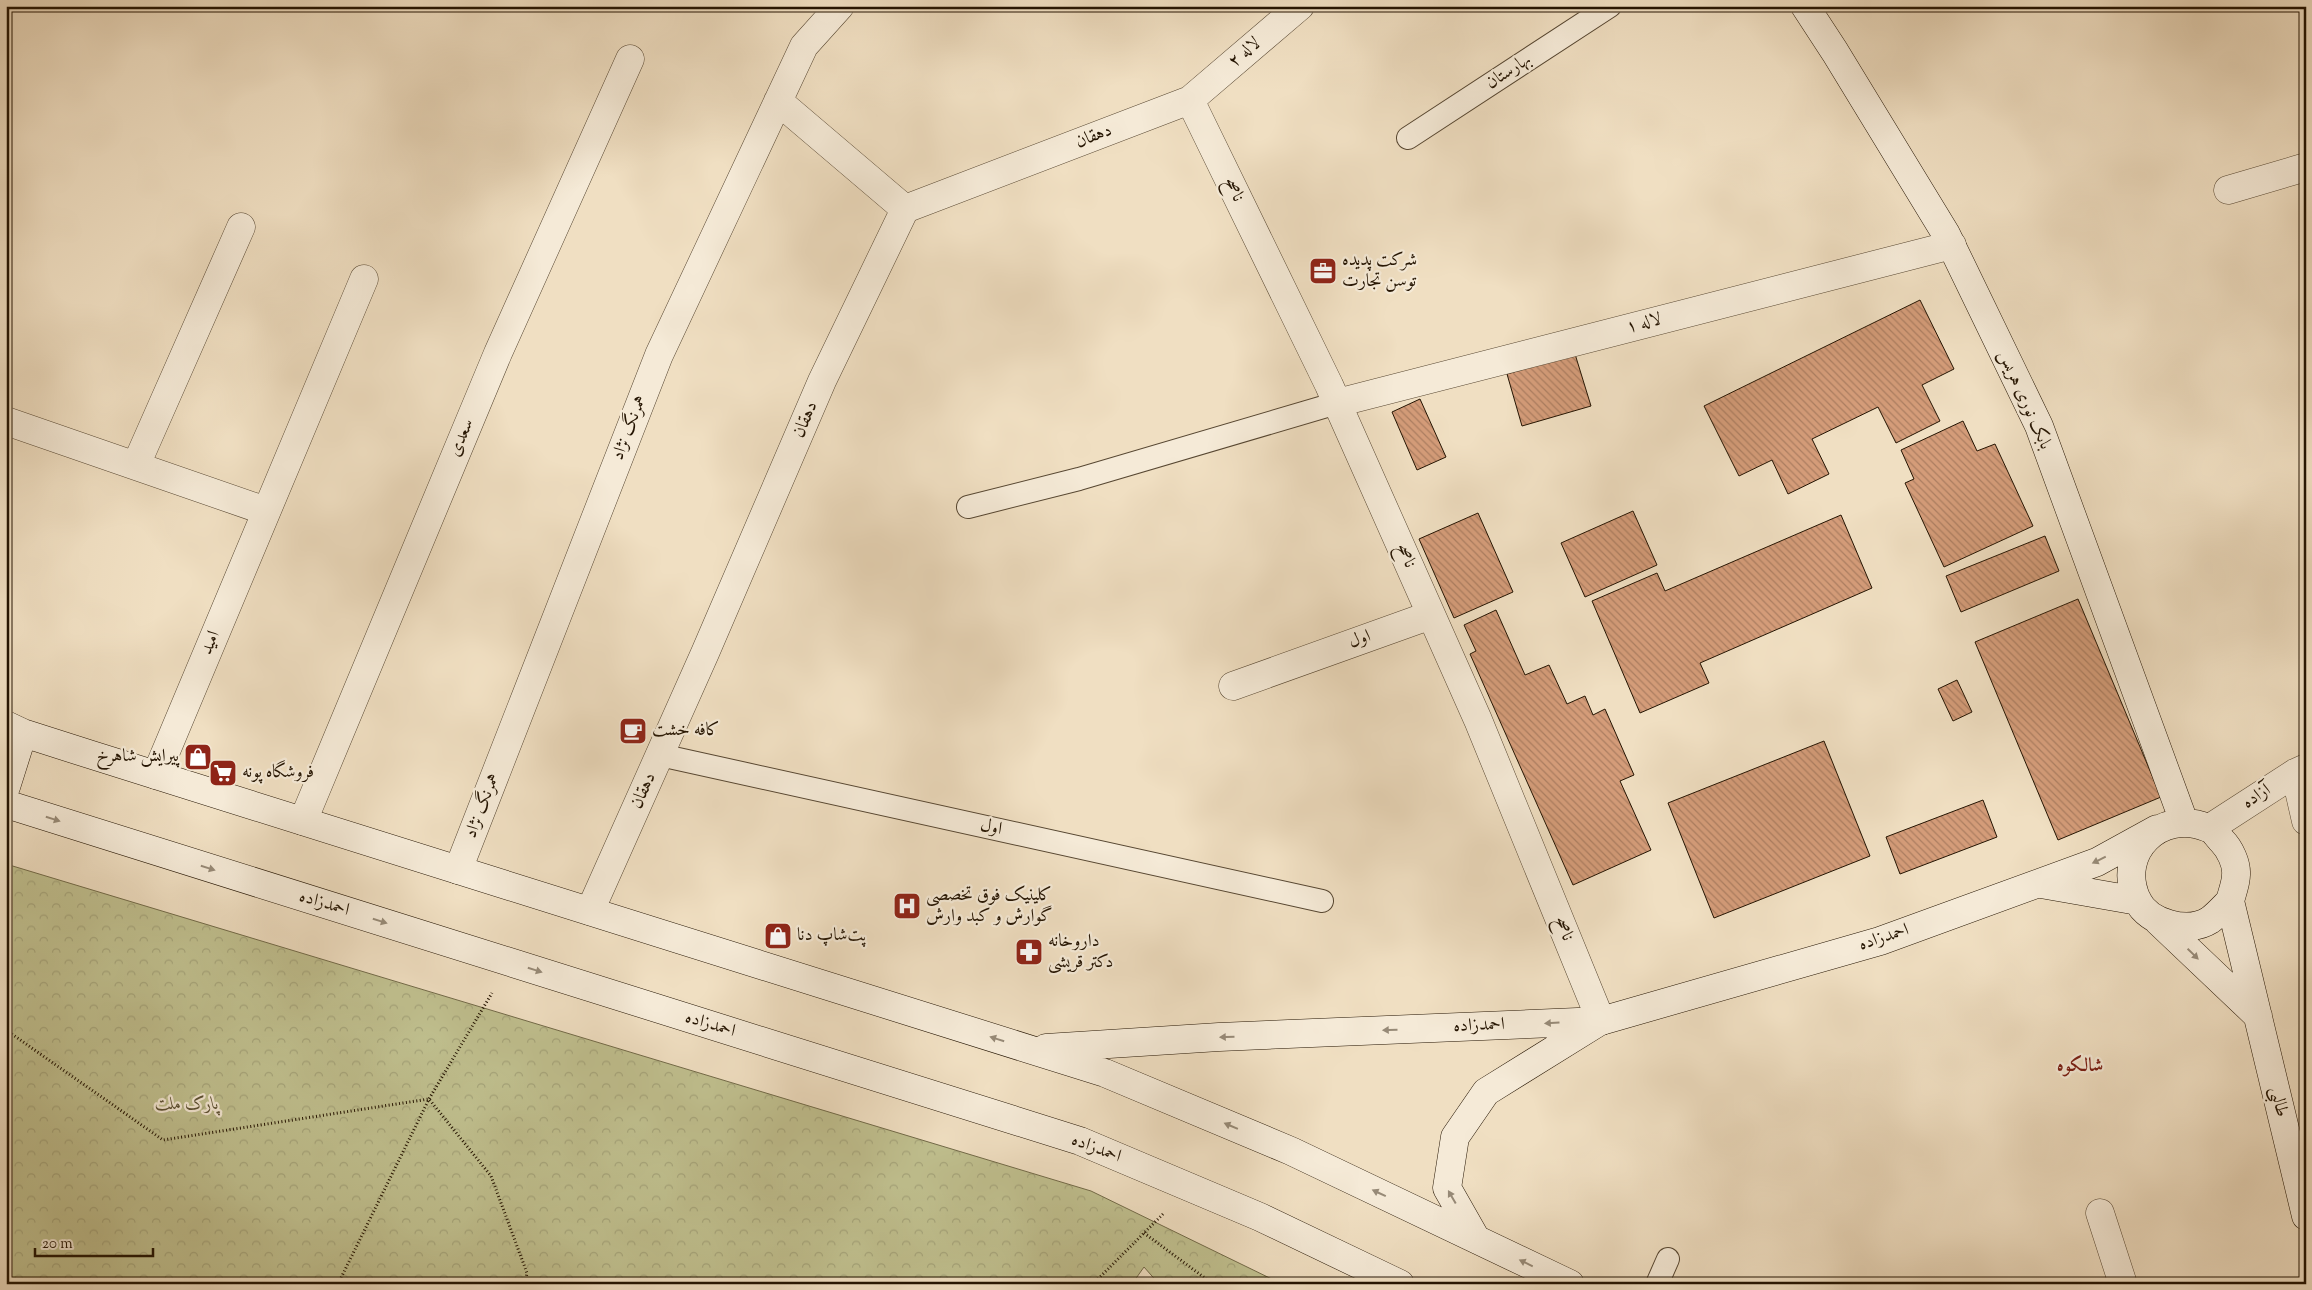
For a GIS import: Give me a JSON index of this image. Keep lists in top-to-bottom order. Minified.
{"streets":{"main road":["لاله ۲","دهقان","ناصح","لاله ۱","بابک نوری هریس","همرنگ نژاد","سعدی","اول","امید","آزاده","احمدزاده","طالبی"],"lane":["بهارستان"]},"crossings":[["لاله ۲","دهقان"],["لاله ۲","ناصح"],["دهقان","ناصح"],["دهقان","اول"],["دهقان","احمدزاده"],["ناصح","لاله ۱"],["ناصح","اول"],["ناصح","احمدزاده"],["لاله ۱","بابک نوری هریس"],["بابک نوری هریس","آزاده"],["بابک نوری هریس","احمدزاده"],["بابک نوری هریس","طالبی"],["همرنگ نژاد","احمدزاده"],["سعدی","احمدزاده"],["امید","احمدزاده"],["آزاده","احمدزاده"],["آزاده","طالبی"],["احمدزاده","طالبی"]],"districts":["شالکوه"],"parks":["پارک ملت"],"places":{"office":["شرکت پدیده توسن تجارت"],"cafe":["کافه خشت"],"shop":["پیرایش شاهرخ","پت‌شاپ دنا"],"supermarket":["فروشگاه پونه"],"hospital":["کلینیک فوق تخصصی گوارش و کبد وارش"],"pharmacy":["داروخانه دکتر قریشی"]},"scale_bar":"20 m"}
